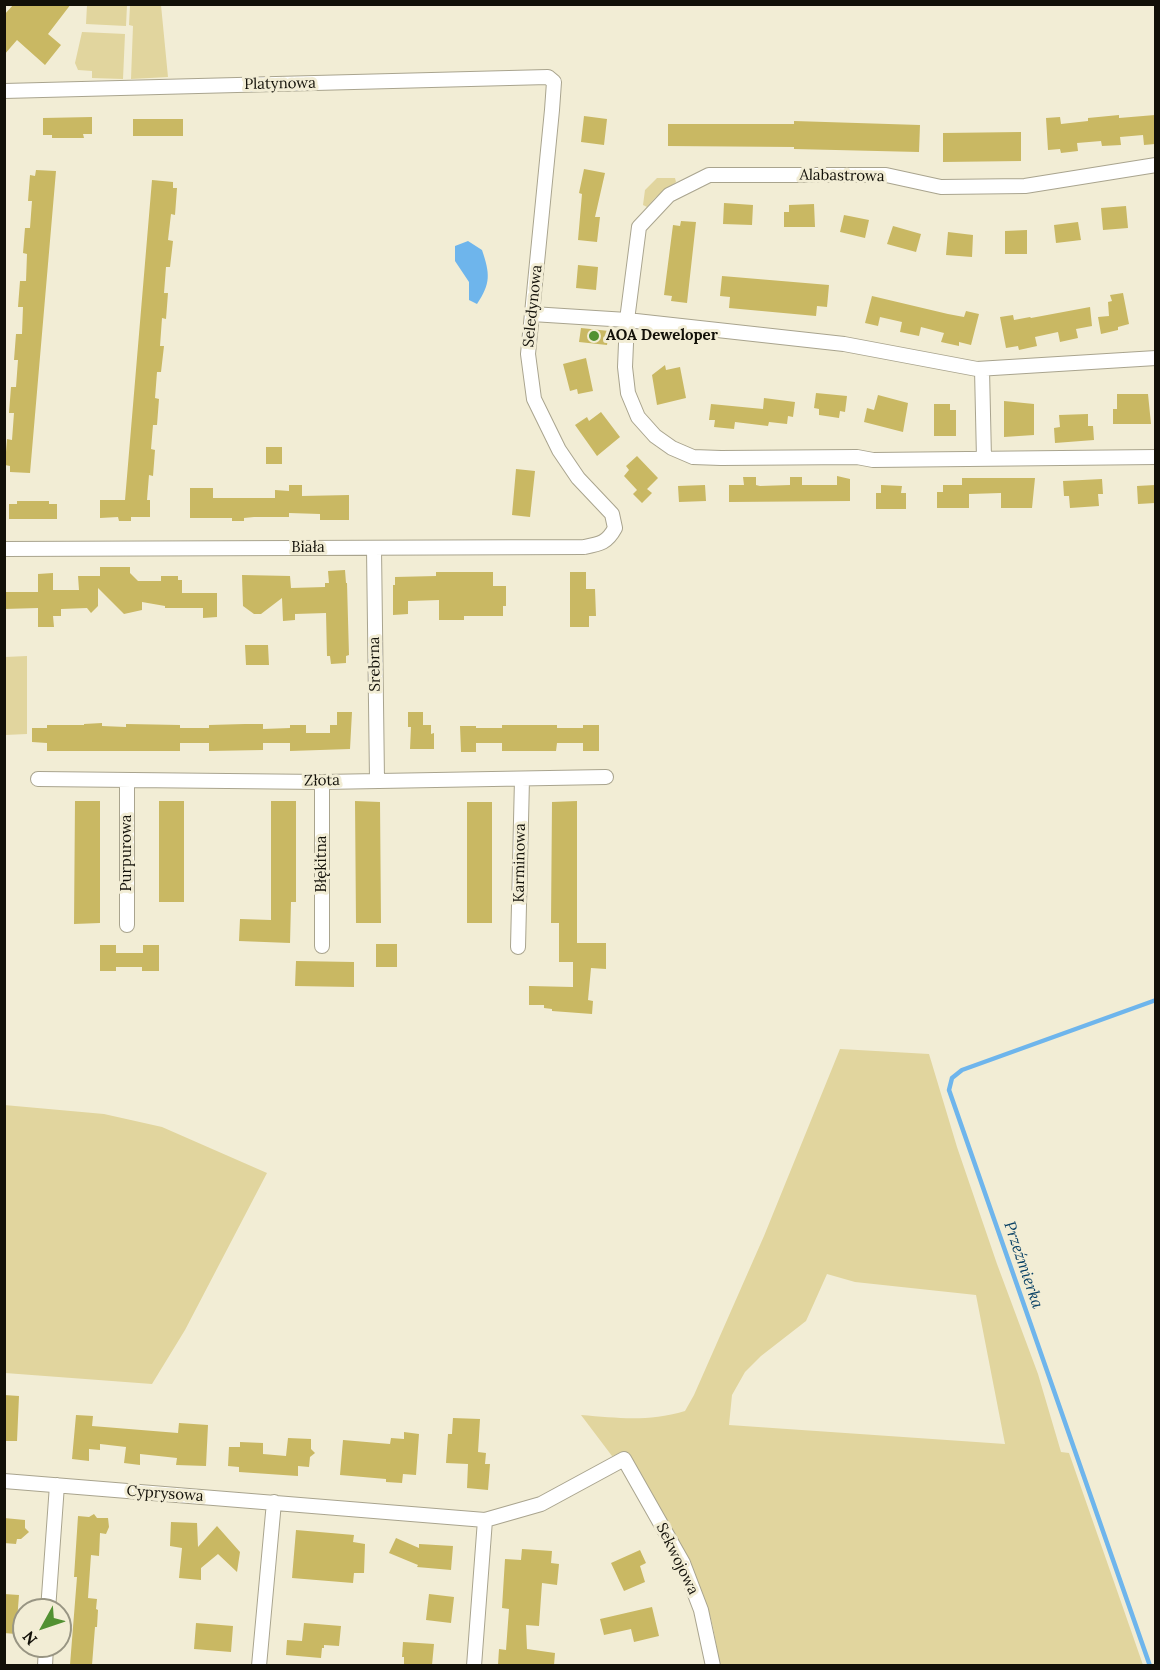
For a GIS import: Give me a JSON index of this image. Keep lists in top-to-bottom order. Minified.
{"streets":{"street":["Platynowa","Alabastrowa","Seledynowa","Biała","Srebrna","Złota","Purpurowa","Karminowa","Błękitna","Cyprysowa","Sekwojowa"]},"crossings":[["Platynowa","Seledynowa"],["Seledynowa","Biała"],["Biała","Srebrna"],["Srebrna","Złota"],["Złota","Purpurowa"],["Złota","Karminowa"],["Złota","Błękitna"],["Cyprysowa","Sekwojowa"]],"water":["Przeźmierka"],"places":["AOA Deweloper"],"north":"bottom left"}
